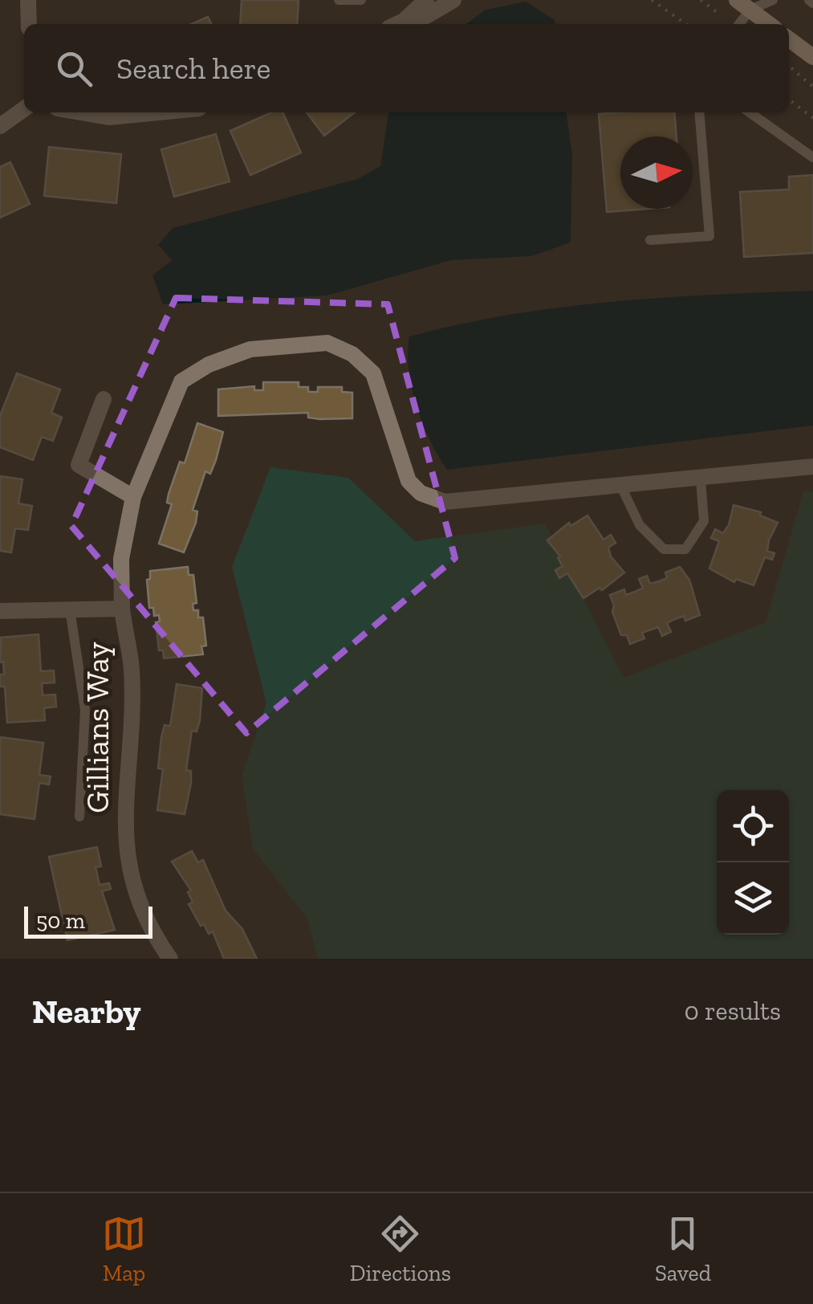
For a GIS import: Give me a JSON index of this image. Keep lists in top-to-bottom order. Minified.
{"streets":{"street":["Gillians Way"]},"scale_bar":"50 m","north":"right","page":{"search":"Search here","scale":"50 m","heading":["Nearby","0 results"],"nav":["Map","Directions","Saved"]}}
